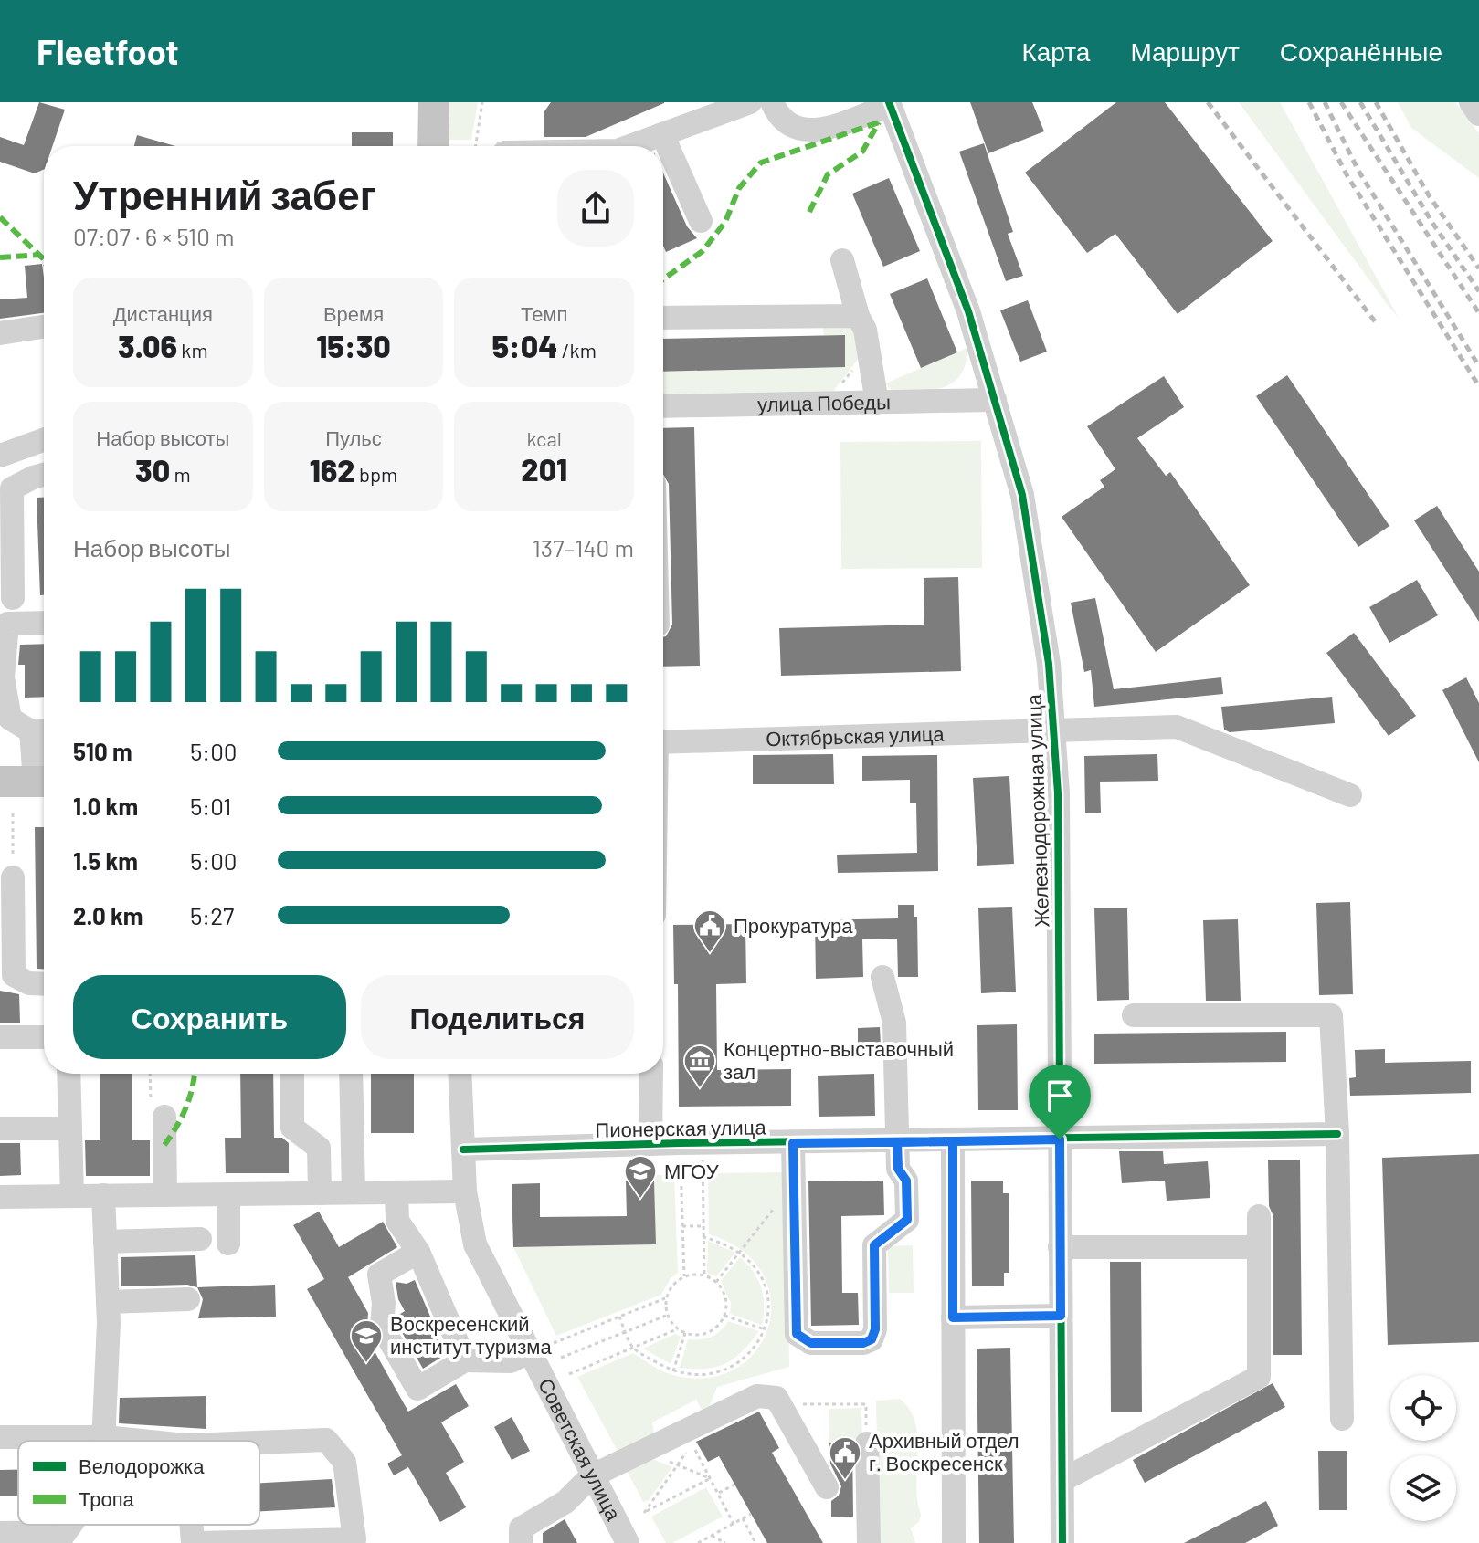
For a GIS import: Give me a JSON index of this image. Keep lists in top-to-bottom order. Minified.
{"streets":{"street":["улица Победы","Октябрьская улица","Железнодорожная улица","Пионерская улица","Советская улица"]},"crossings":[["улица Победы","Железнодорожная улица"],["Октябрьская улица","Железнодорожная улица"],["Железнодорожная улица","Пионерская улица"],["Пионерская улица","Советская улица"]],"places":{"public building":["Прокуратура","Архивный отдел г. Воскресенск"],"museum":["Концертно-выставочный зал"],"school or university":["МГОУ","Воскресенский институт туризма"]},"legend":["Велодорожка","Тропа"],"page":{"header":"Fleetfoot","nav":["Карта","Маршрут","Сохранённые"],"heading":["Утренний забег","07:07 · 6 × 510 m"],"stats":[["Дистанция","3.06 km"],["Время","15:30"],["Темп","5:04 /km"],["Набор высоты","30 m"],["Пульс","162 bpm"],["kcal","201"]],"chart":["Набор высоты","137–140 m"],"list":[{"name":"510 m","note":"5:00"},{"name":"1.0 km","note":"5:01"},{"name":"1.5 km","note":"5:00"},{"name":"2.0 km","note":"5:27"}],"buttons":["Сохранить","Поделиться"]}}
